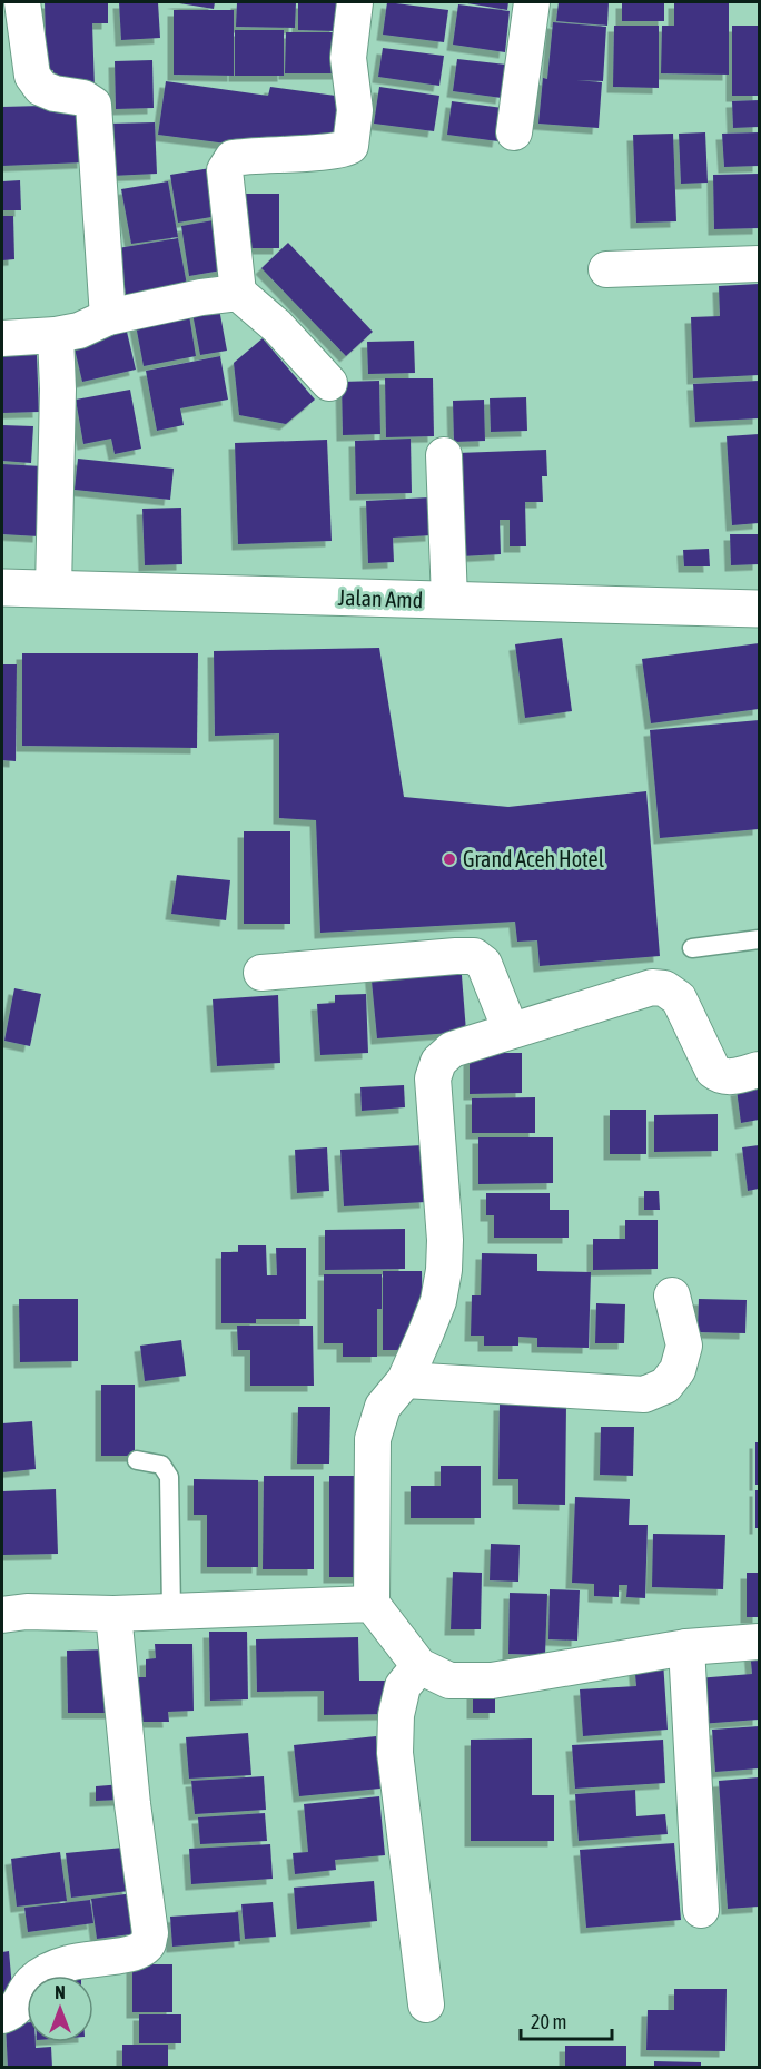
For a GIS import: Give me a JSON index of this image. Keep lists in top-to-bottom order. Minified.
{"streets":{"street":["Jalan Amd"]},"places":["Grand Aceh Hotel"],"scale_bar":"20 m","north":"top"}
